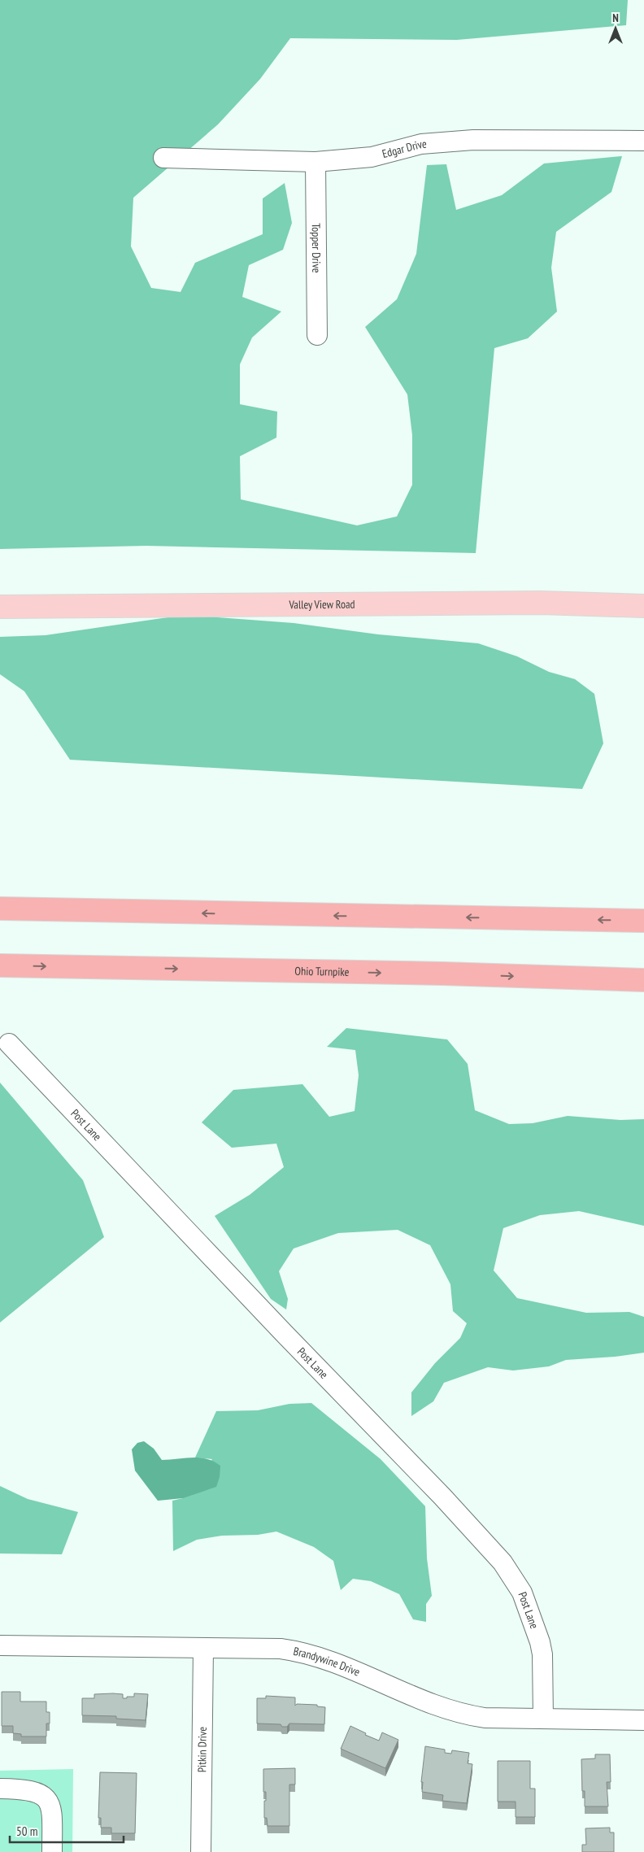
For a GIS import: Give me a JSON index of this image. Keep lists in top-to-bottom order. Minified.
{"streets":{"highway":["Ohio Turnpike"],"main road":["Valley View Road"],"street":["Edgar Drive","Topper Drive","Post Lane","Brandywine Drive","Pitkin Drive"]},"crossings":[["Edgar Drive","Topper Drive"],["Post Lane","Brandywine Drive"],["Brandywine Drive","Pitkin Drive"]],"scale_bar":"50 m","north":"top"}
